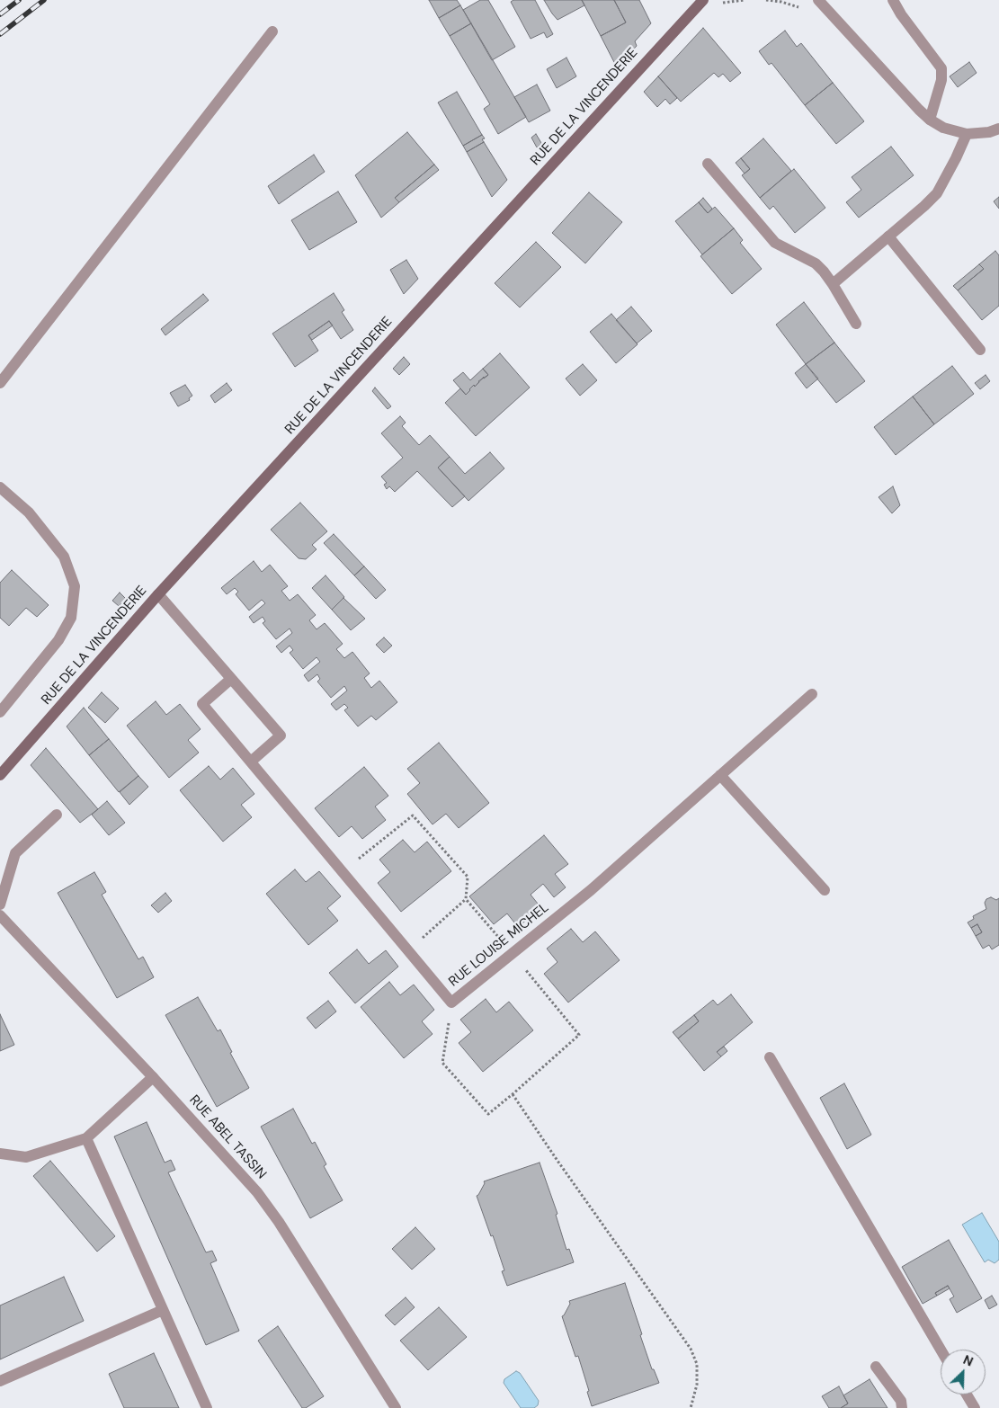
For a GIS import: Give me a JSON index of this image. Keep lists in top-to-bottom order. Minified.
{"streets":{"main road":["RUE DE LA VINCENDERIE"],"street":["RUE LOUISE MICHEL","RUE ABEL TASSIN"]},"north":"top right"}
